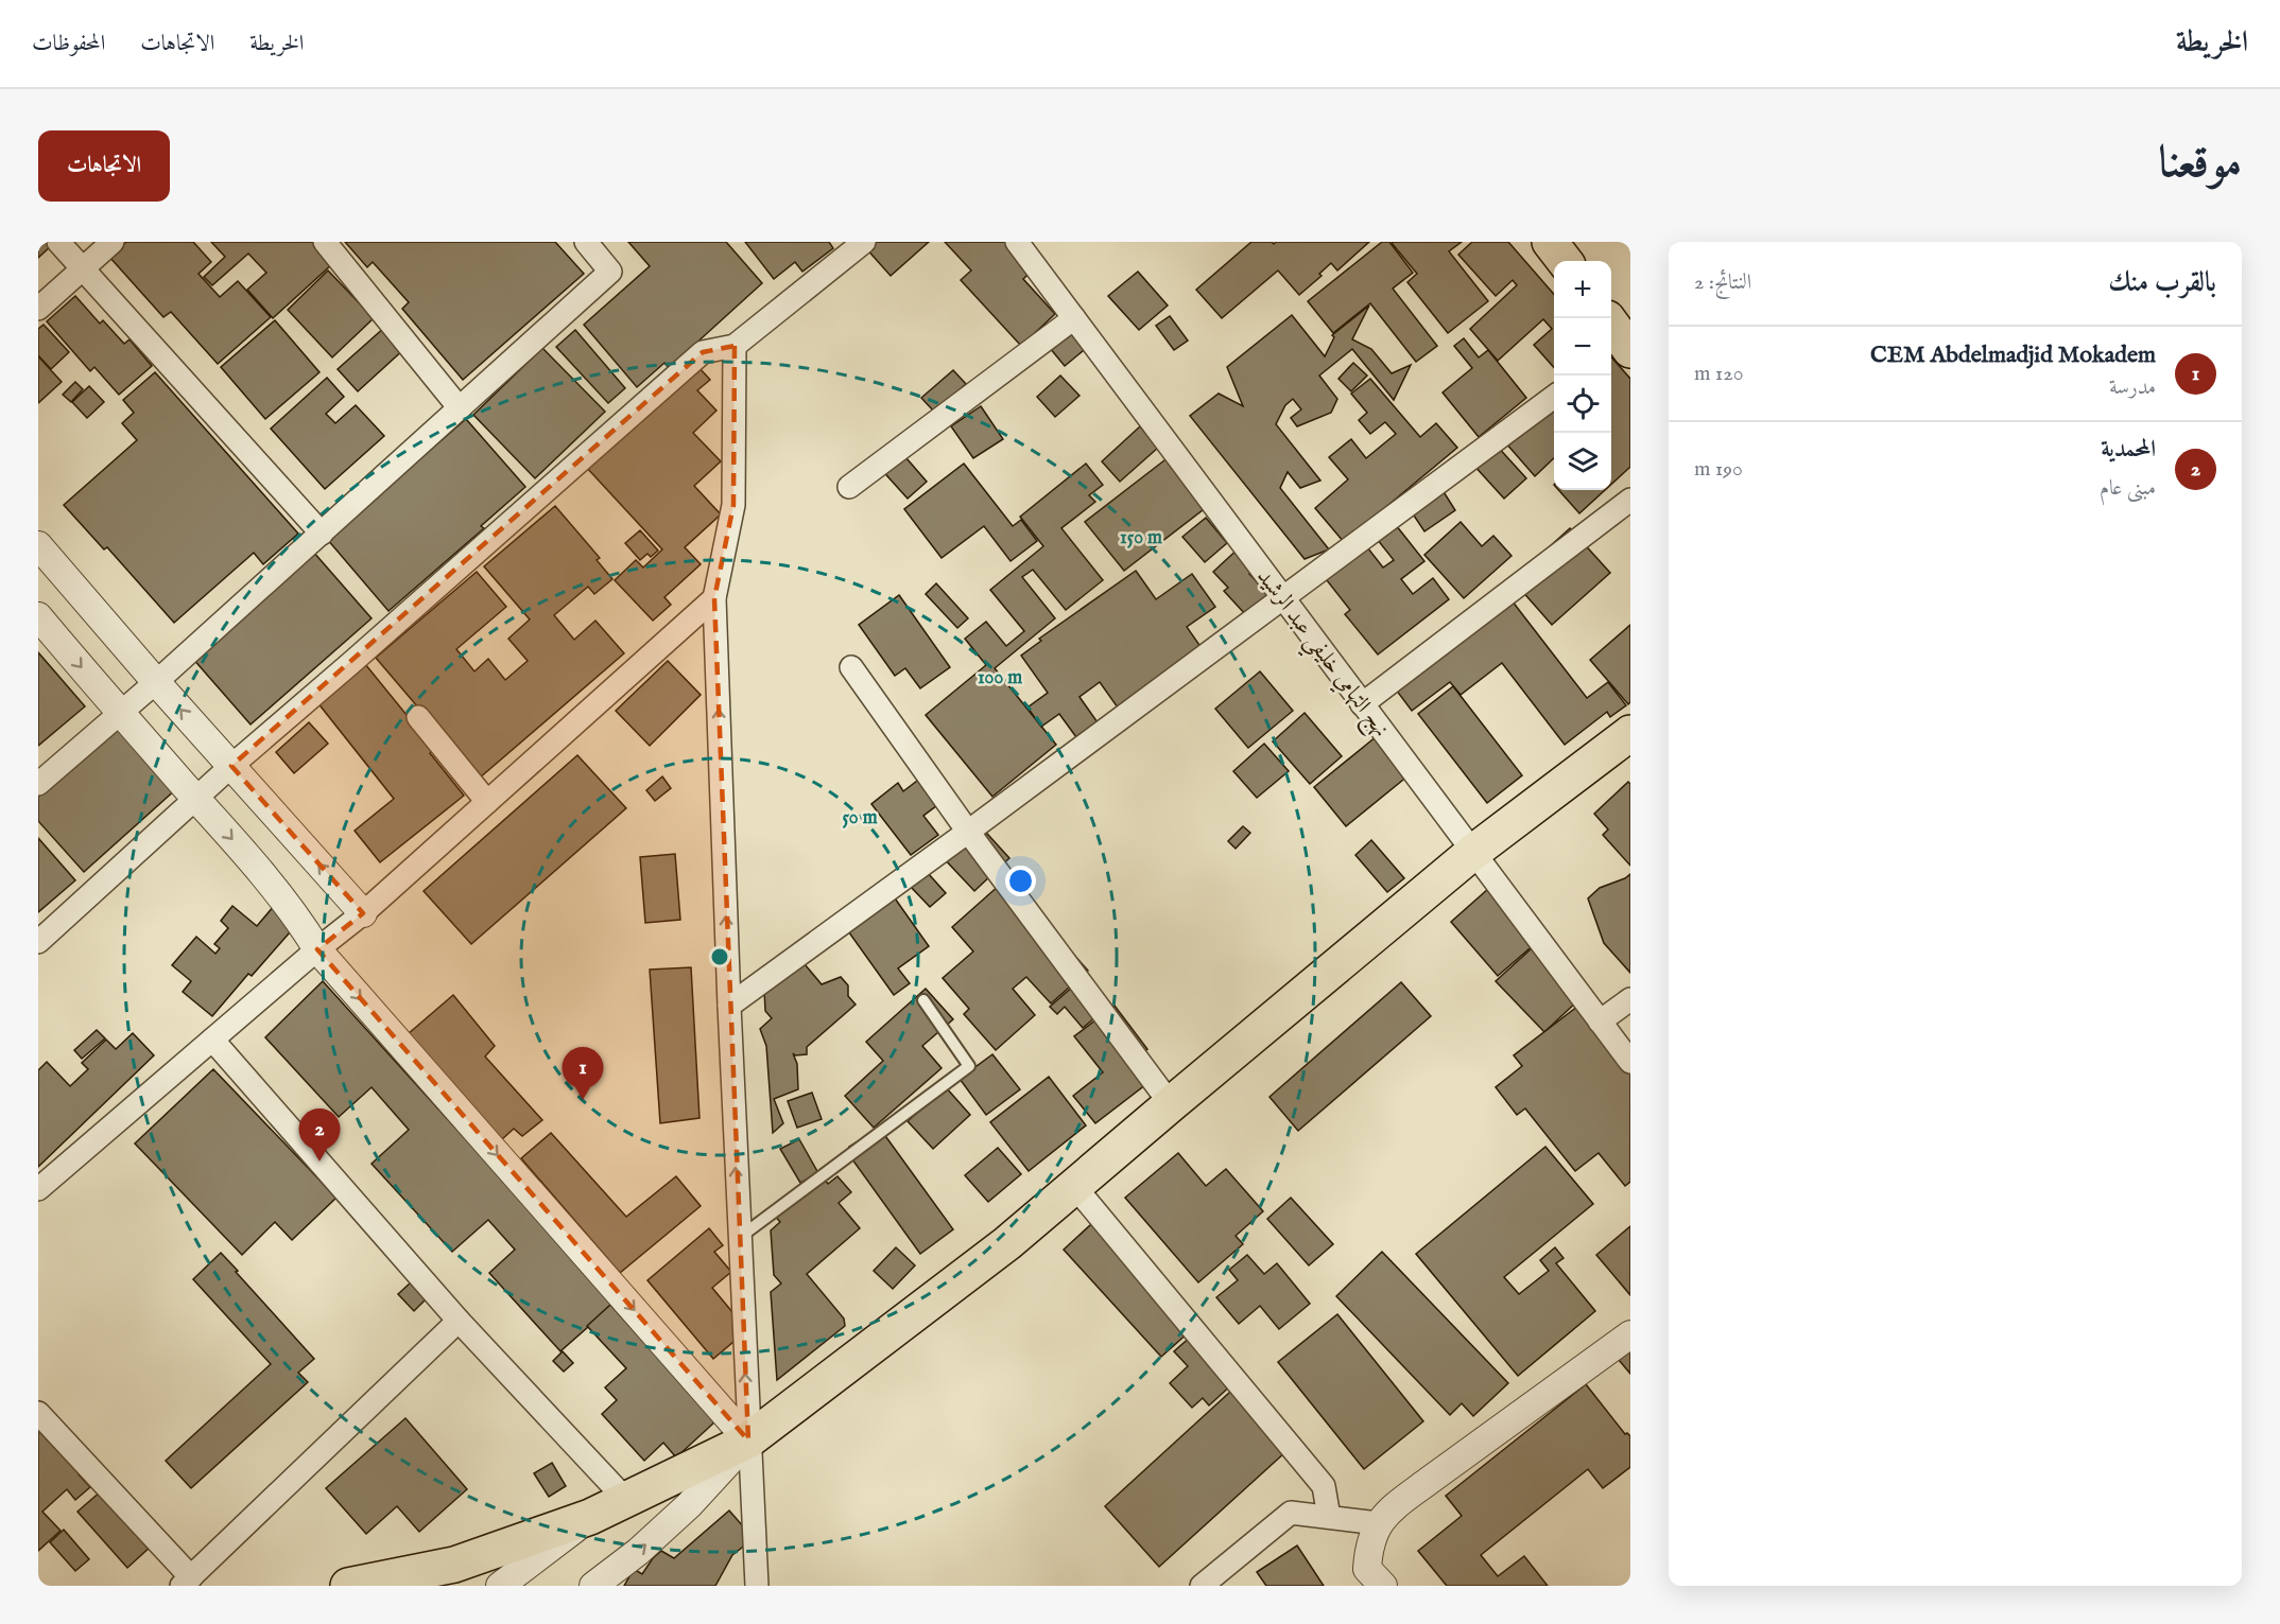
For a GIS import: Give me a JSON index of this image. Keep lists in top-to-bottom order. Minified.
{"streets":{"street":["نهج التهامي خليفي عبد الرشيد"]},"page":{"header":"الخريطة","nav":["الخريطة","الاتجاهات","المحفوظات"],"title":"موقعنا","buttons":"الاتجاهات","heading":["بالقرب منك","النتائج: 2"],"map_buttons":["+","−"],"list":[{"mark":"1","name":"CEM Abdelmadjid Mokadem","note":"مدرسة","value":"120 m"},{"mark":"2","name":"المحمدية","note":"مبنى عام","value":"190 m"}],"pins":["1","2"]},"rings":["150 m","100 m","50 m"]}
